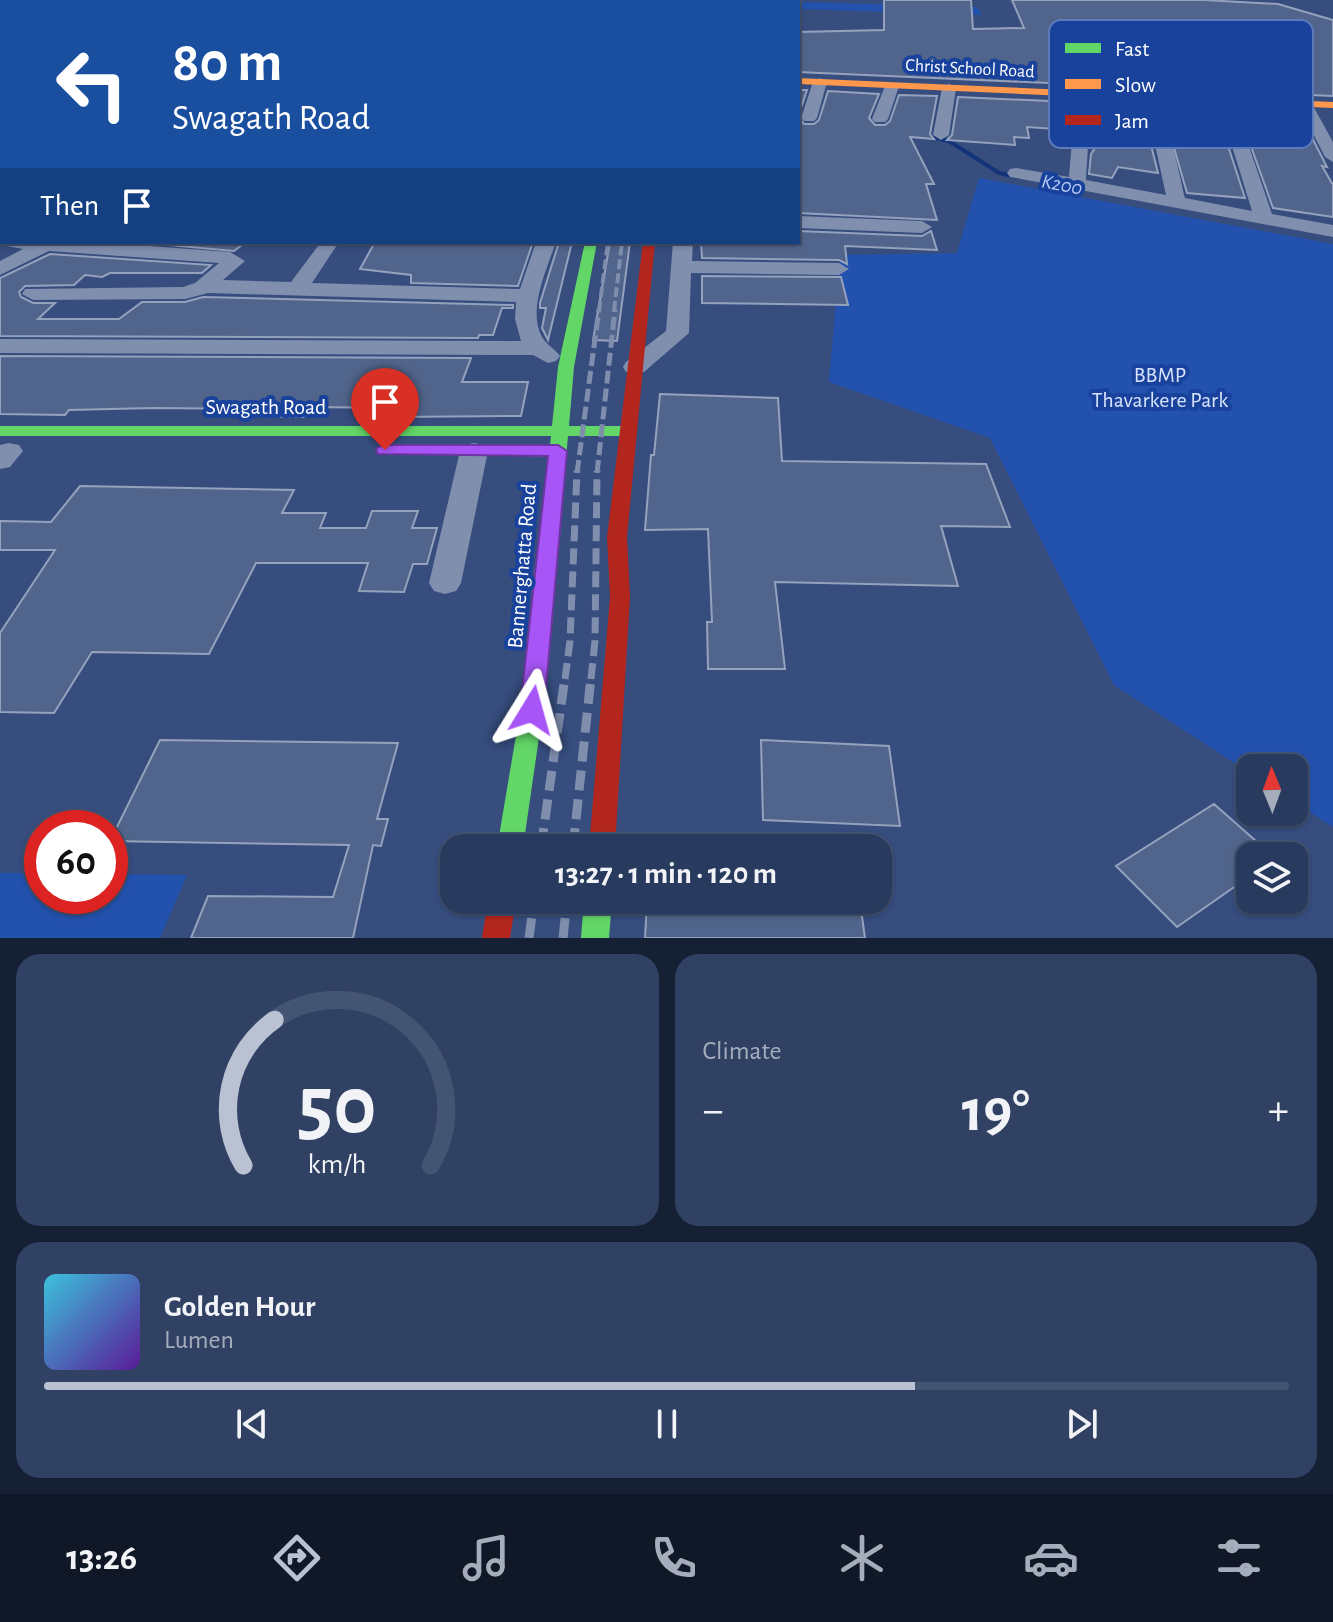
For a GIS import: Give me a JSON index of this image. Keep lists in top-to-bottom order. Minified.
{"streets":{"main road":["Christ School Road","Swagath Road","Bannerghatta Road"]},"crossings":[["Swagath Road","Bannerghatta Road"]],"water":["K200"],"parks":["BBMP Thavarkere Park"],"legend":["Fast","Slow","Jam"],"north":"top","page":{"turn":["80 m","Swagath Road"],"then":"Then","limit":"60","trip":"13:27 · 1 min · 120 m","tile":"Climate","heat":["−","19°","+"],"song":["Golden Hour","Lumen"],"tabs":"13:26","gauge":["50","km/h"]}}
